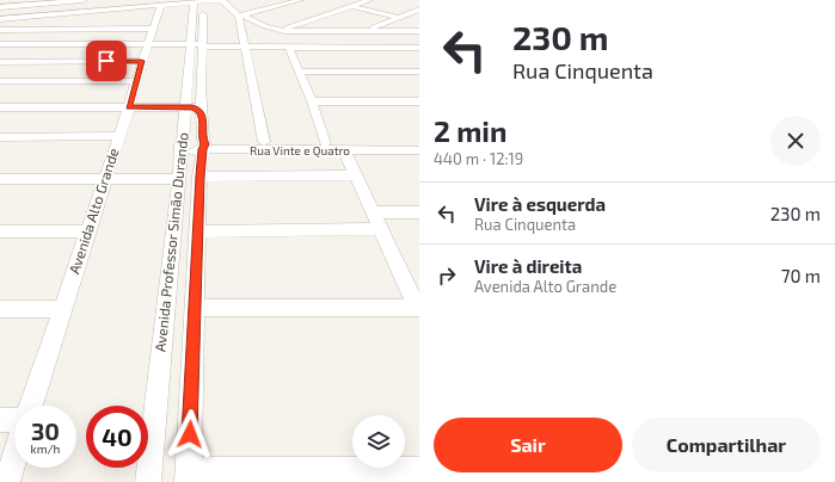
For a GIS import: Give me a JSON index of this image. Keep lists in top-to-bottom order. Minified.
{"streets":{"street":["Rua Vinte e Quatro","Avenida Alto Grande","Avenida Professor Simão Durando"]},"crossings":[["Rua Vinte e Quatro","Avenida Professor Simão Durando"]],"page":{"turn":["230 m","Rua Cinquenta"],"heading":["2 min","440 m · 12:19"],"list":[{"name":"Vire à esquerda","note":"Rua Cinquenta","value":"230 m"},{"name":"Vire à direita","note":"Avenida Alto Grande","value":"70 m"}],"speed":"30 km/h","limit":"40","buttons":["Sair","Compartilhar"]}}
